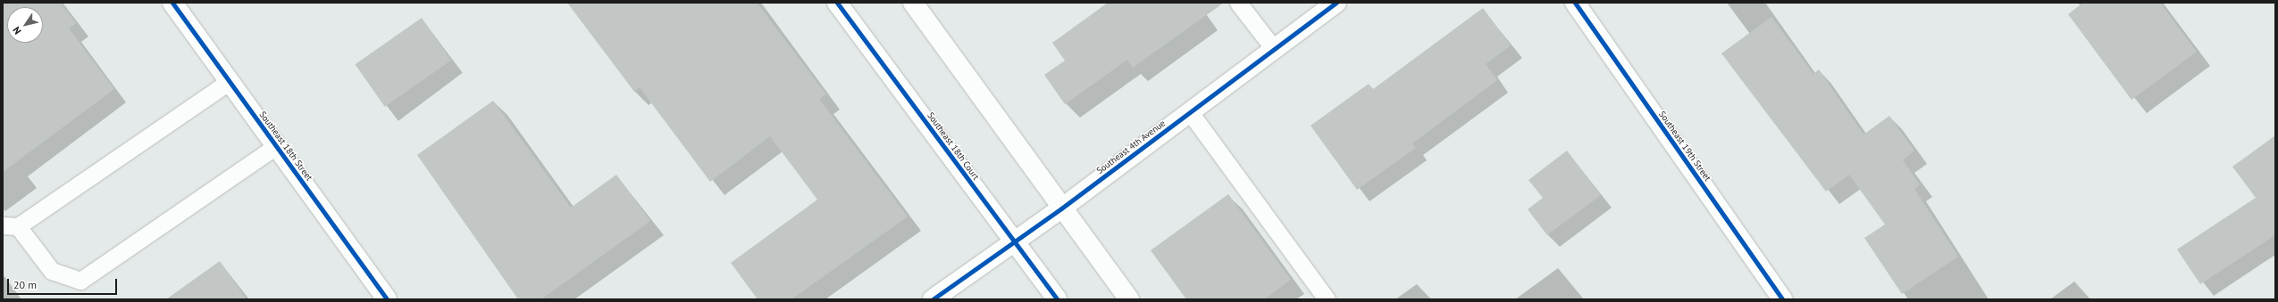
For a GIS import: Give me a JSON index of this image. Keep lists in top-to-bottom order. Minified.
{"streets":{"street":["Southeast 18th Street","Southeast 18th Court","Southeast 19th Street","Southeast 4th Avenue"]},"crossings":[["Southeast 18th Court","Southeast 4th Avenue"]],"scale_bar":"20 m","north":"bottom left"}
